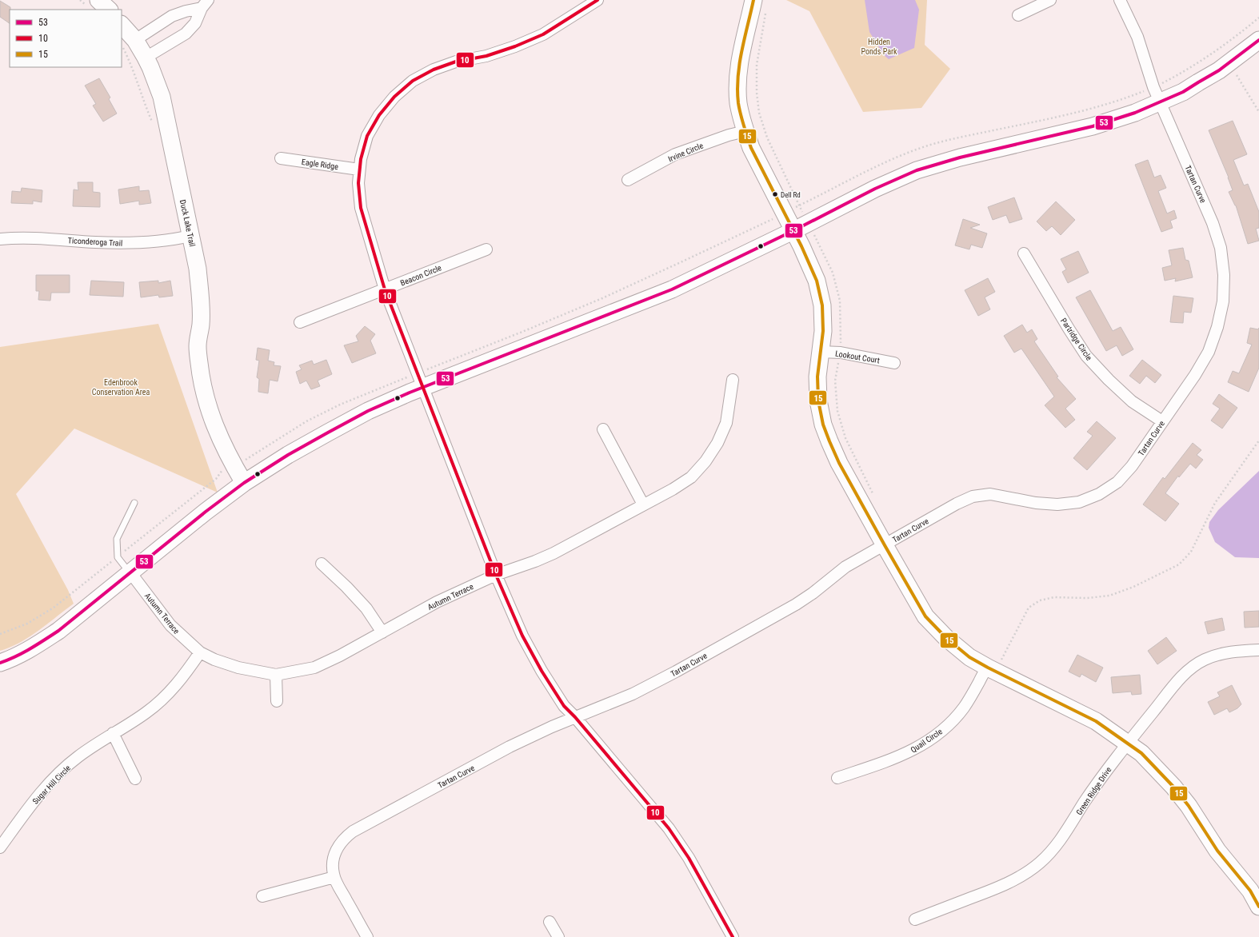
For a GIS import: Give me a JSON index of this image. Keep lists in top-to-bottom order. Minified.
{"streets":{"street":["Irvine Circle","Eagle Ridge","Tartan Curve","Duck Lake Trail","Ticonderoga Trail","Beacon Circle","Partridge Circle","Lookout Court","Autumn Terrace","Quail Circle","Sugar Hill Circle","Green Ridge Drive"]},"crossings":[["Tartan Curve","Partridge Circle"],["Duck Lake Trail","Ticonderoga Trail"],["Autumn Terrace","Sugar Hill Circle"]],"parks":["Hidden Ponds Park","Edenbrook Conservation Area"],"places":["Dell Rd"],"lines":["transit line 10","transit line 15","transit line 53"],"legend":["53","10","15"]}
